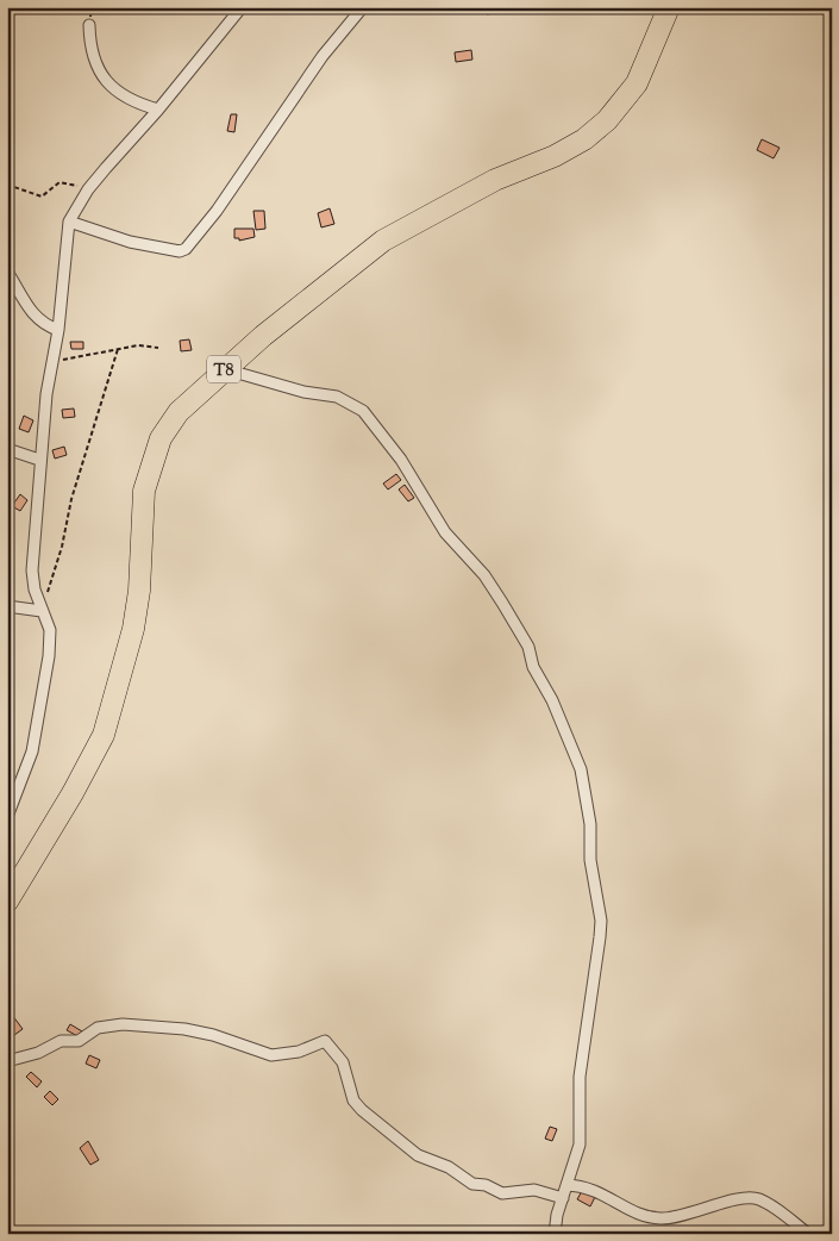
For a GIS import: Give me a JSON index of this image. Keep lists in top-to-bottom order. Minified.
{"streets":{"highway":["T8"]}}
